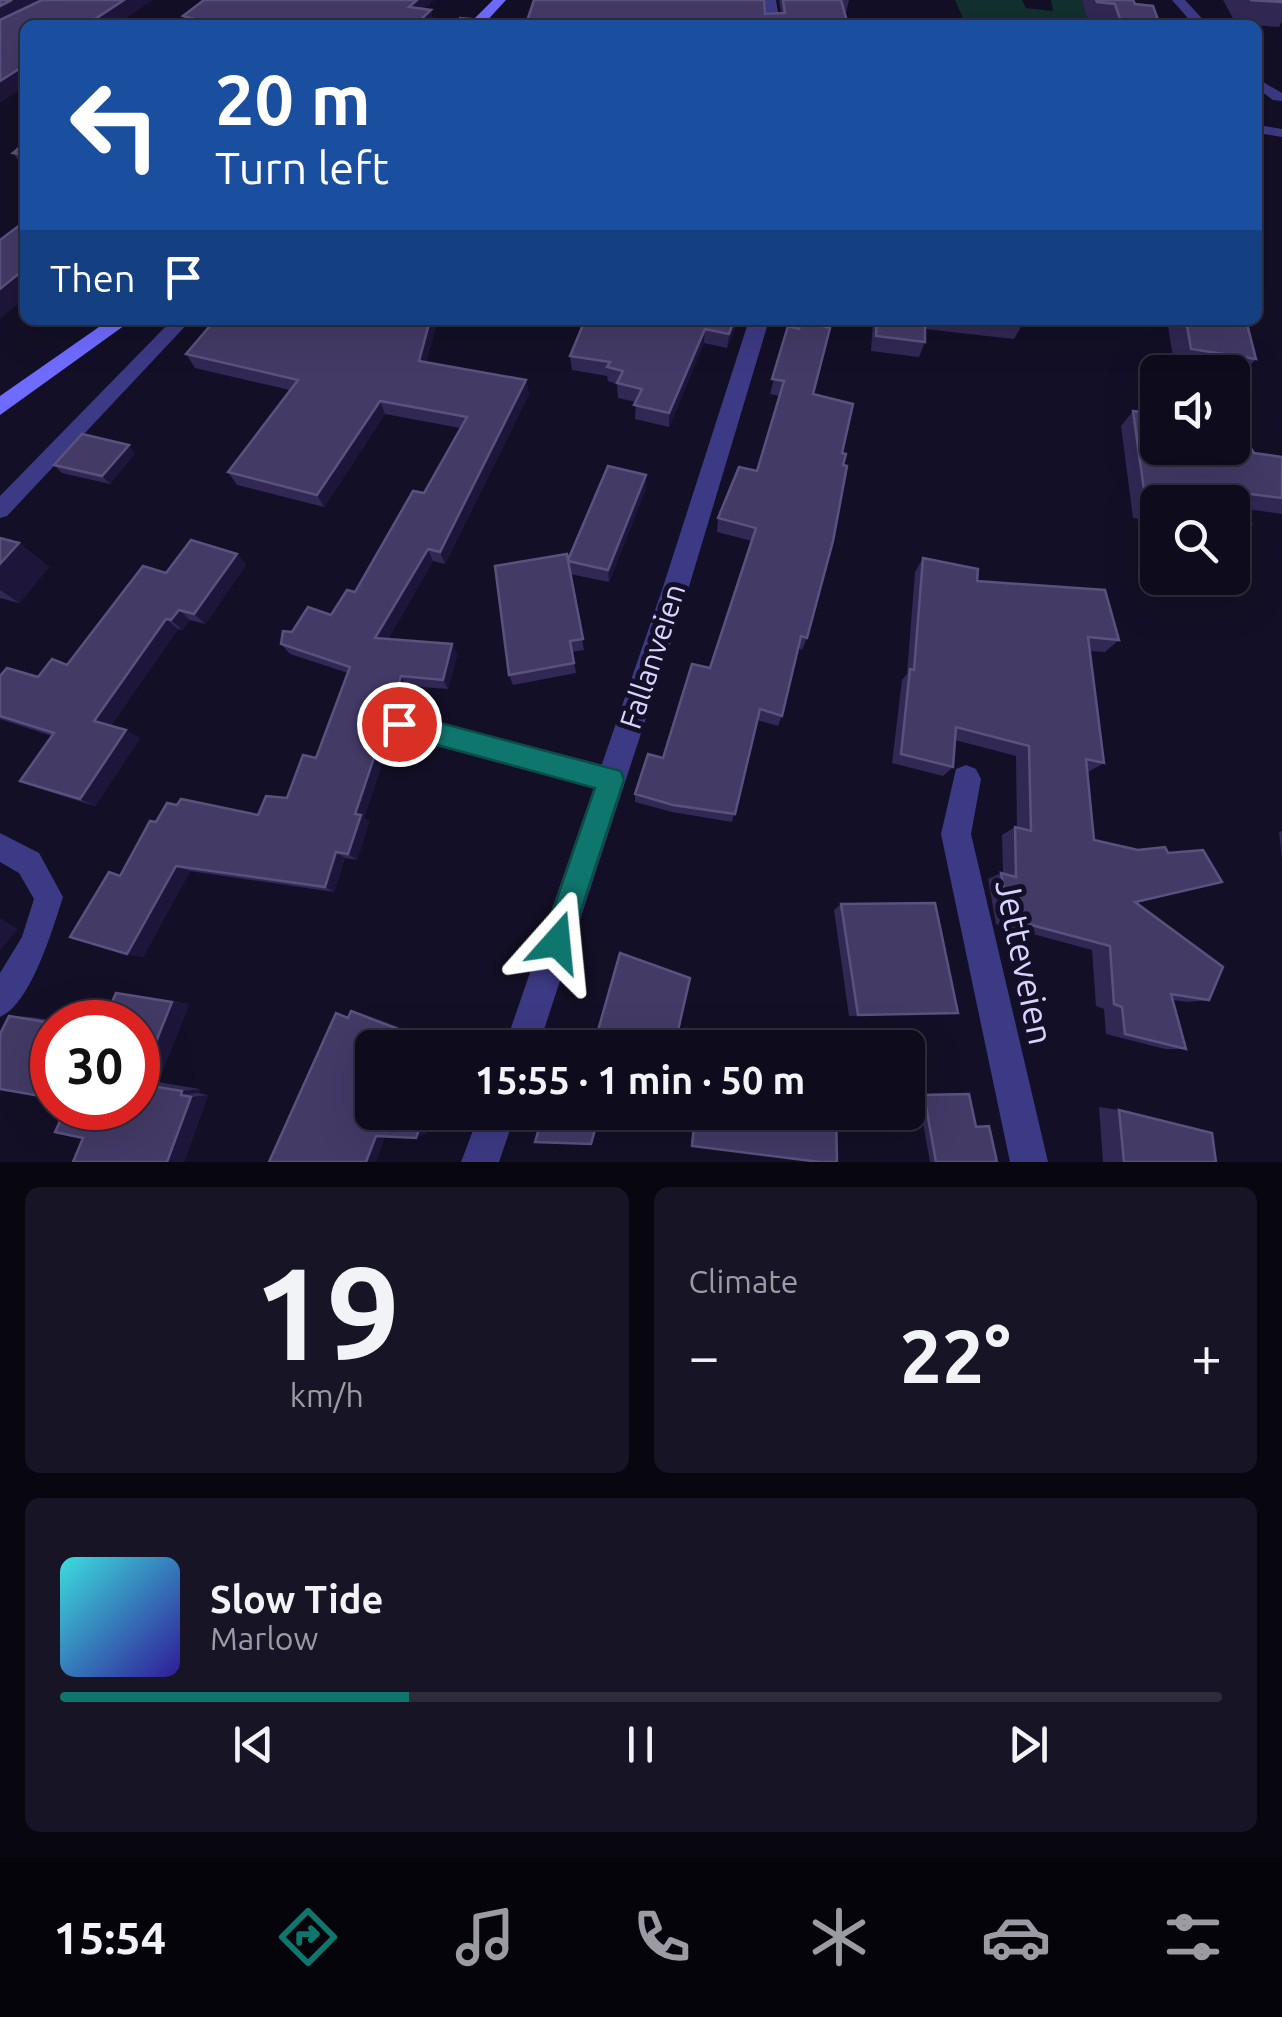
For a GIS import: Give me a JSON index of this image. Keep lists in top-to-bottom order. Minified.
{"streets":{"street":["Fallanveien","Jetteveien"]},"page":{"turn":["20 m","Turn left"],"then":"Then","limit":"30","trip":"15:55 · 1 min · 50 m","tile":[["19","km/h"],"Climate"],"heat":["−","22°","+"],"song":["Slow Tide","Marlow"],"tabs":"15:54"}}
